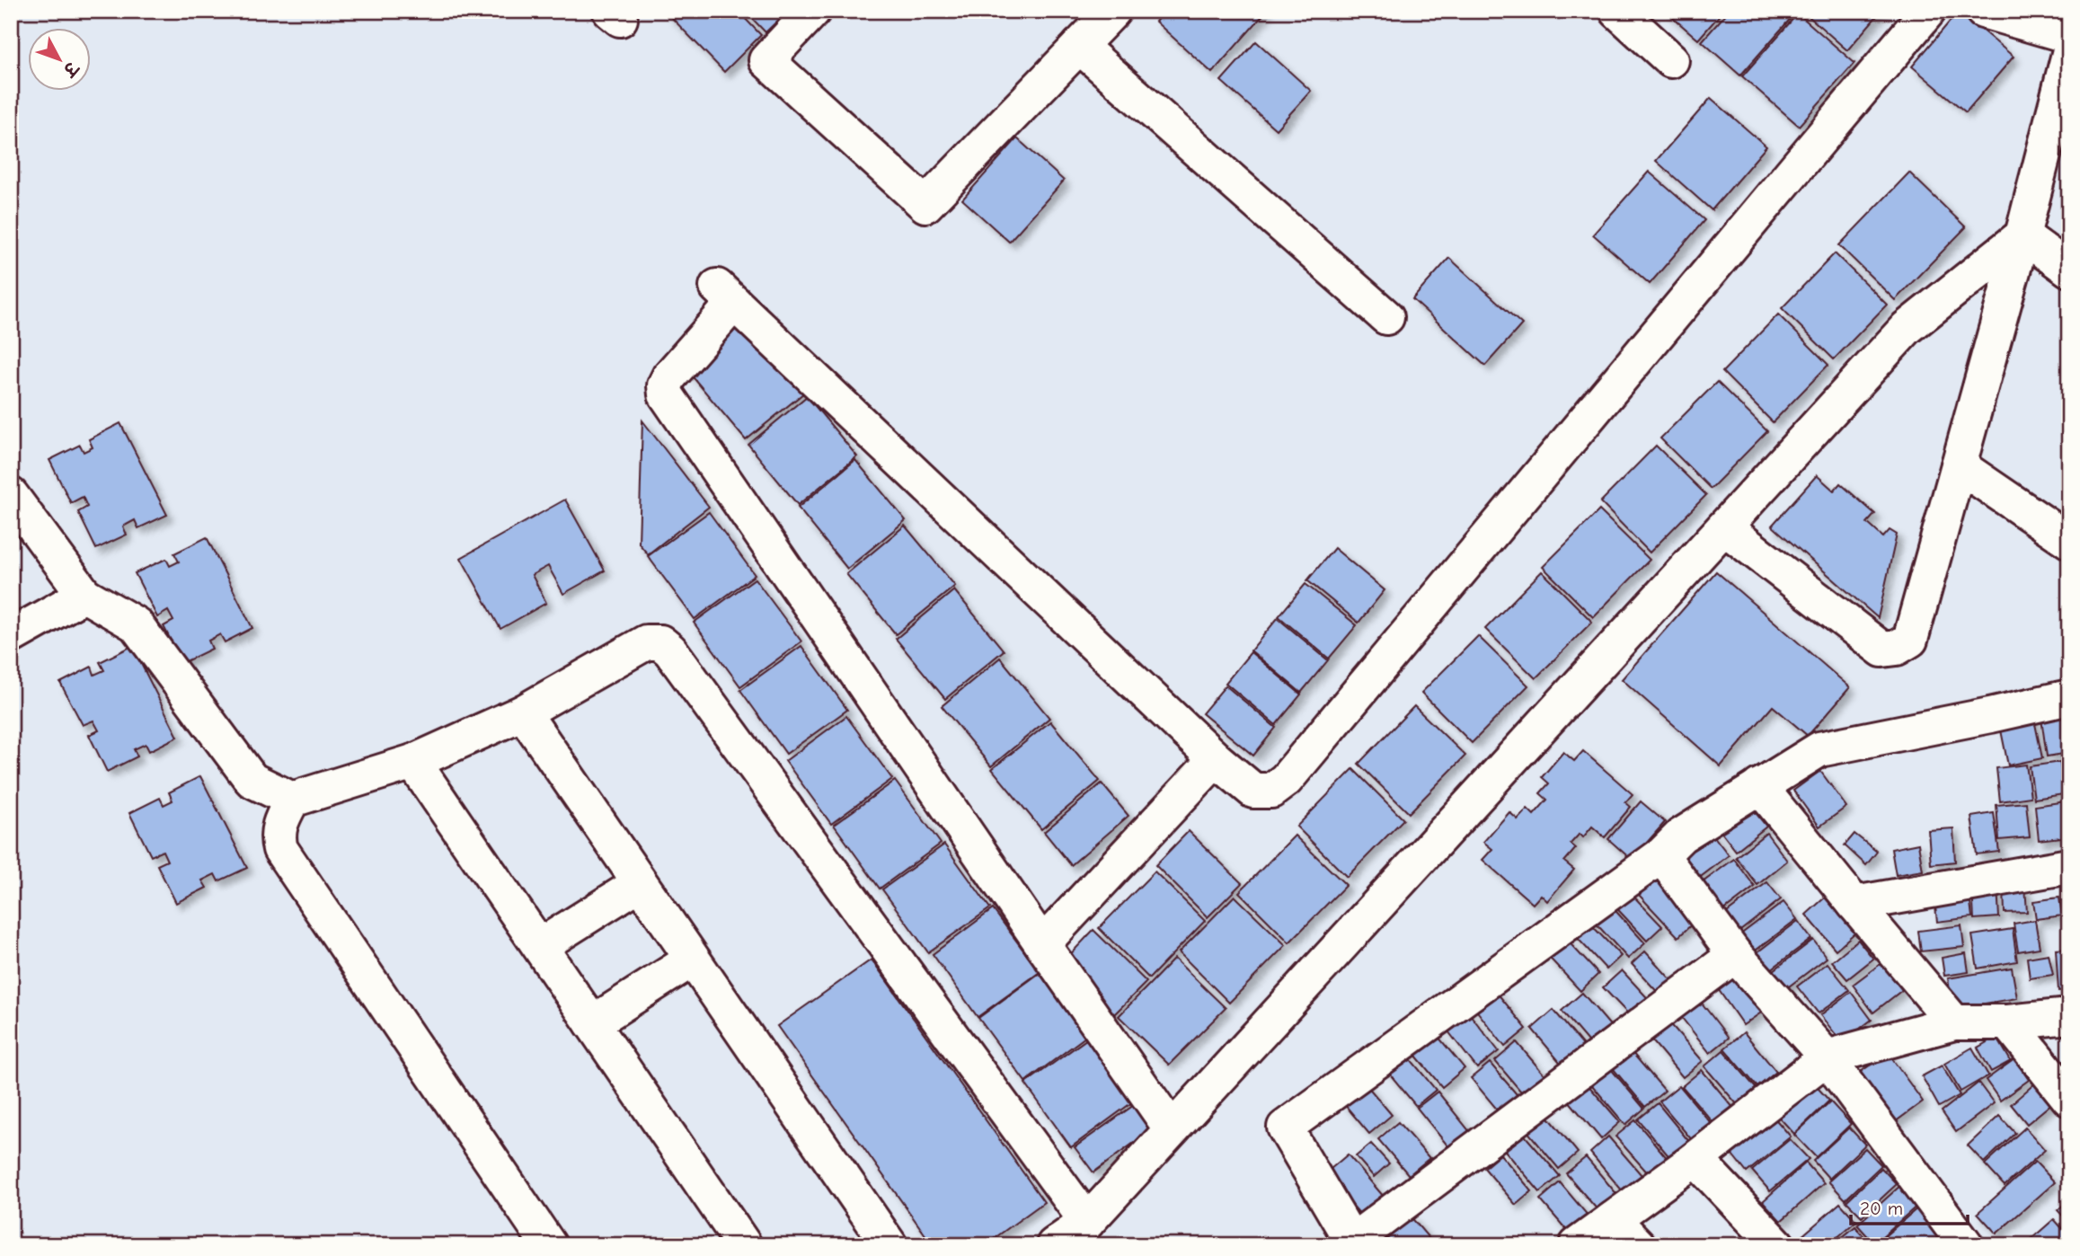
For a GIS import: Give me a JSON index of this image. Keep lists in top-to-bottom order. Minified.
{"scale_bar":"20 m","north":"bottom right"}
